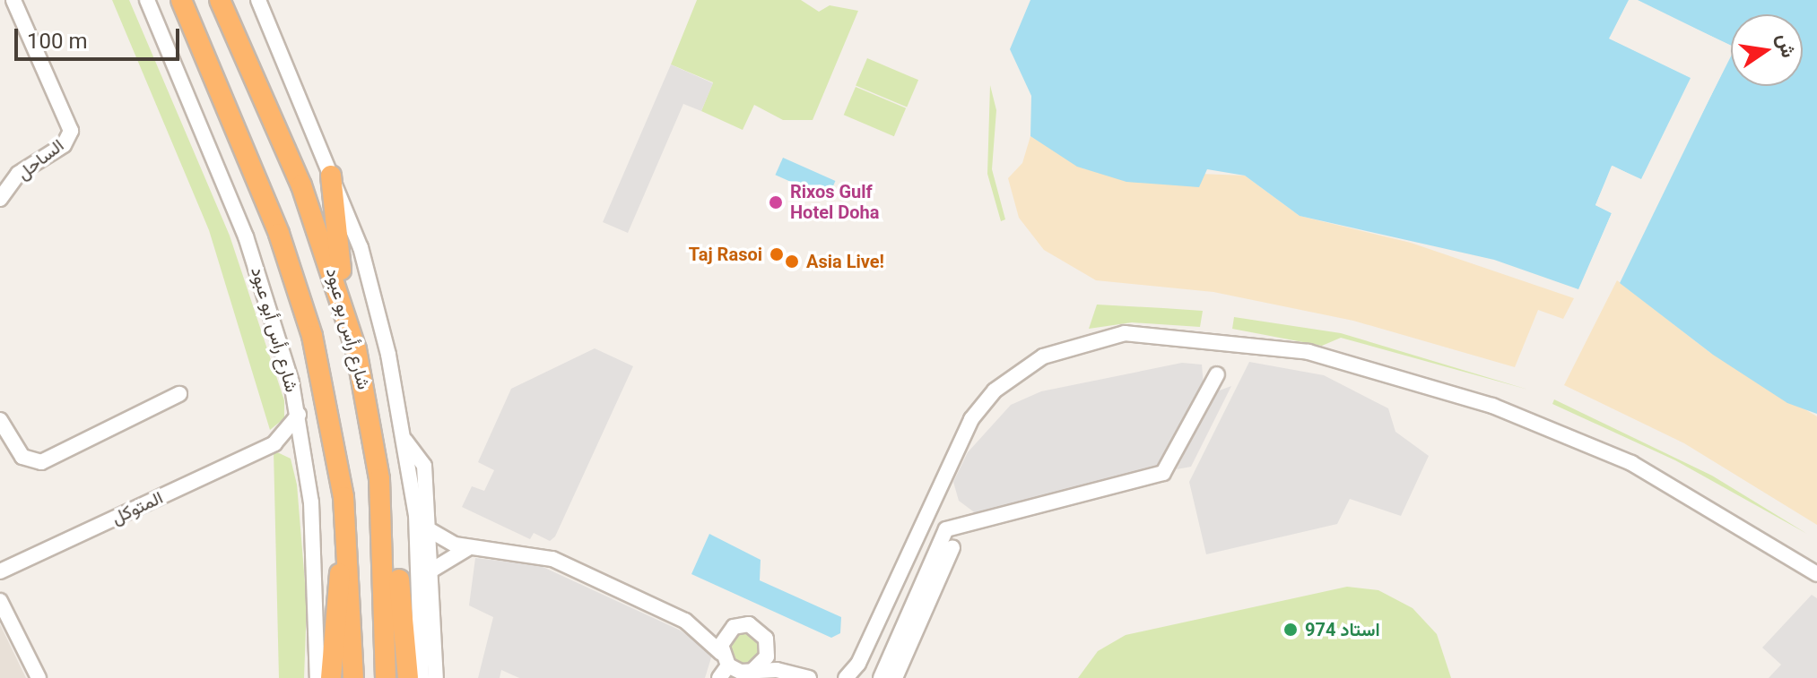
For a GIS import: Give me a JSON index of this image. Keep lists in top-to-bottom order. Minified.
{"streets":{"highway":["شارع رأس بو عبود"],"street":["الساحل","شارع رأس أبو عبود","المتوكل"]},"crossings":[["شارع رأس أبو عبود","المتوكل"]],"places":["Rixos Gulf Hotel Doha","Taj Rasoi","Asia Live!","استاد 974"],"scale_bar":"100 m","north":"right"}
